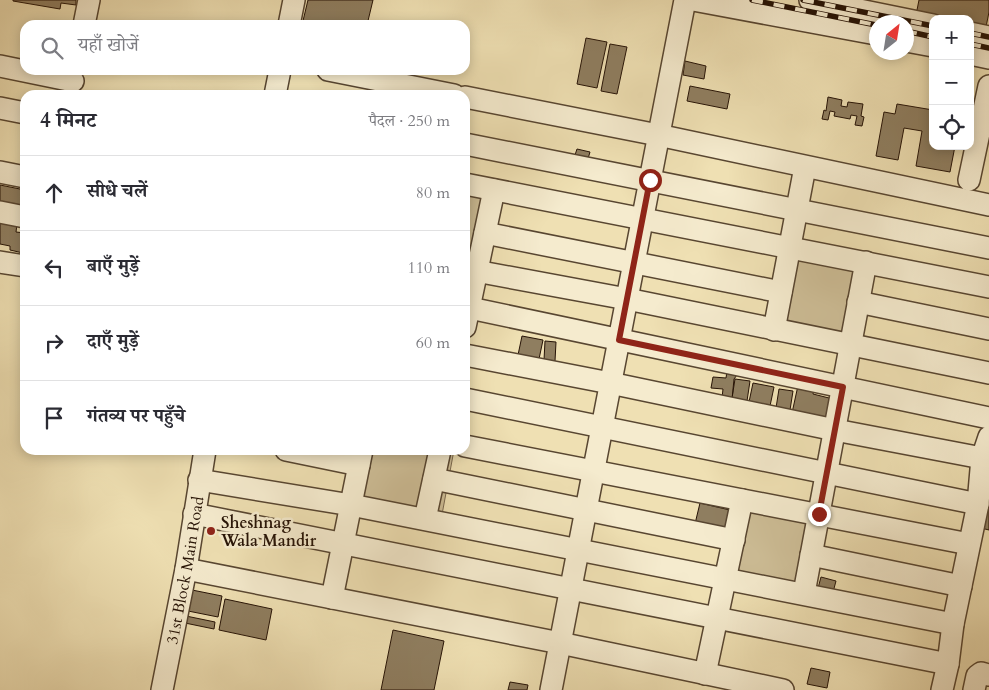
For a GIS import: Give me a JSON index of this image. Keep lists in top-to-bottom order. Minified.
{"streets":{"street":["31st Block Main Road"]},"places":["Sheshnag Wala Mandir"],"north":"top right","page":{"map_buttons":["+","−"],"search":"यहाँ खोजें","heading":["4 मिनट","पैदल · 250 m"],"list":[["सीधे चलें","80 m"],["बाएँ मुड़ें","110 m"],["दाएँ मुड़ें","60 m"],"गंतव्य पर पहुँचे"]}}
